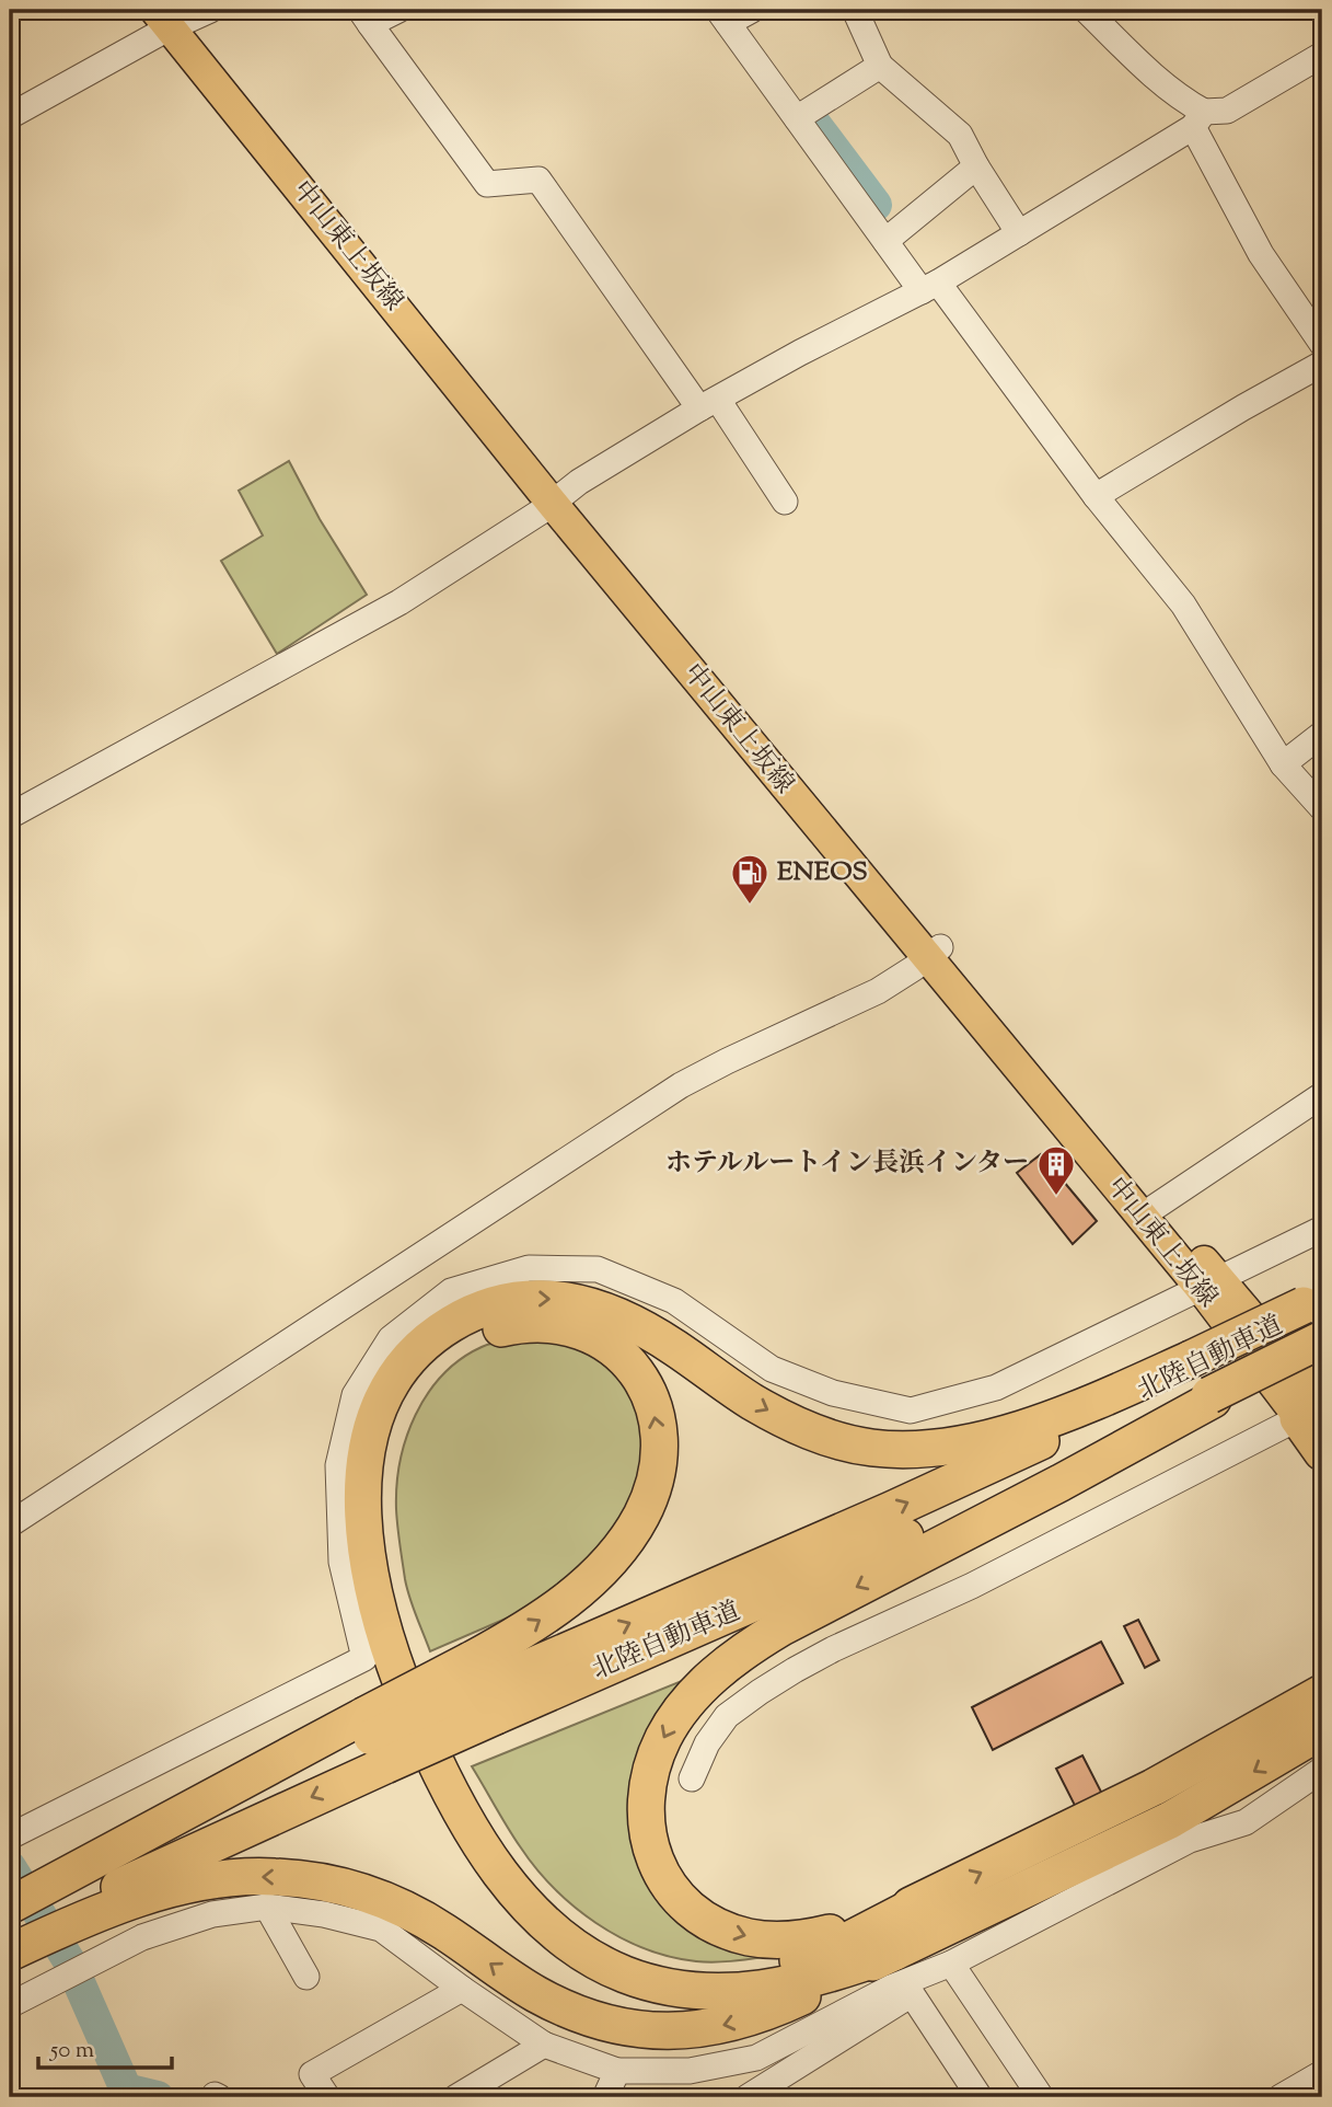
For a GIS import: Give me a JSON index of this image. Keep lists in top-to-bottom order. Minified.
{"streets":{"highway":["北陸自動車道"],"main road":["中山東上坂線"]},"places":{"fuel station":["ENEOS"],"building":["ホテルルートイン長浜インター"]},"scale_bar":"50 m"}
